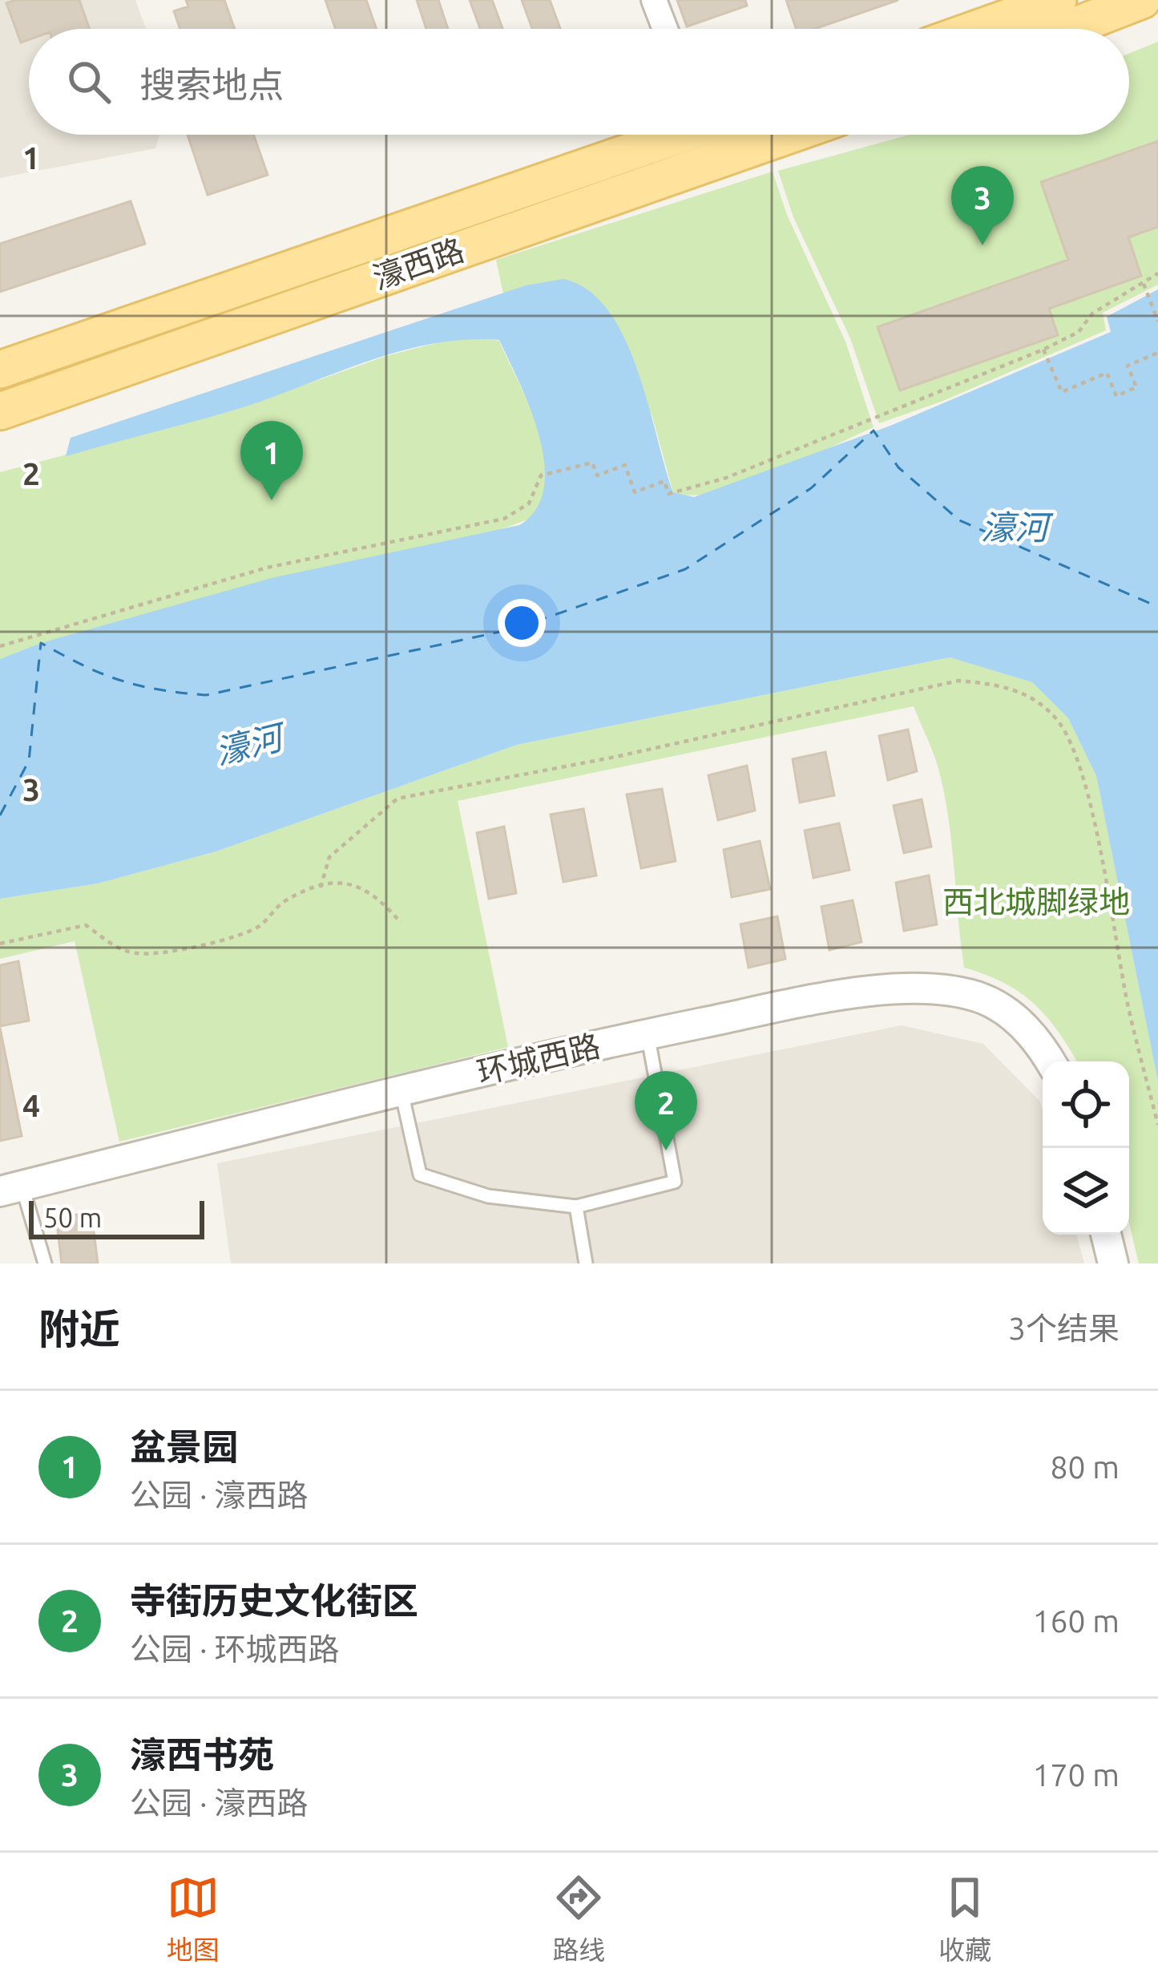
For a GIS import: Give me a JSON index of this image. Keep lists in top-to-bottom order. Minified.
{"streets":{"main road":["濠西路"],"street":["环城西路"]},"water":["濠河"],"parks":["西北城脚绿地"],"scale_bar":"50 m","page":{"search":"搜索地点","pins":["3","1","2"],"scale":"50 m","heading":["附近","3个结果"],"list":[{"mark":"1","name":"盆景园","note":"公园 · 濠西路","value":"80 m"},{"mark":"2","name":"寺街历史文化街区","note":"公园 · 环城西路","value":"160 m"},{"mark":"3","name":"濠西书苑","note":"公园 · 濠西路","value":"170 m"}],"nav":["地图","路线","收藏"]},"grid":{"rows":["1","2","3","4"]}}
